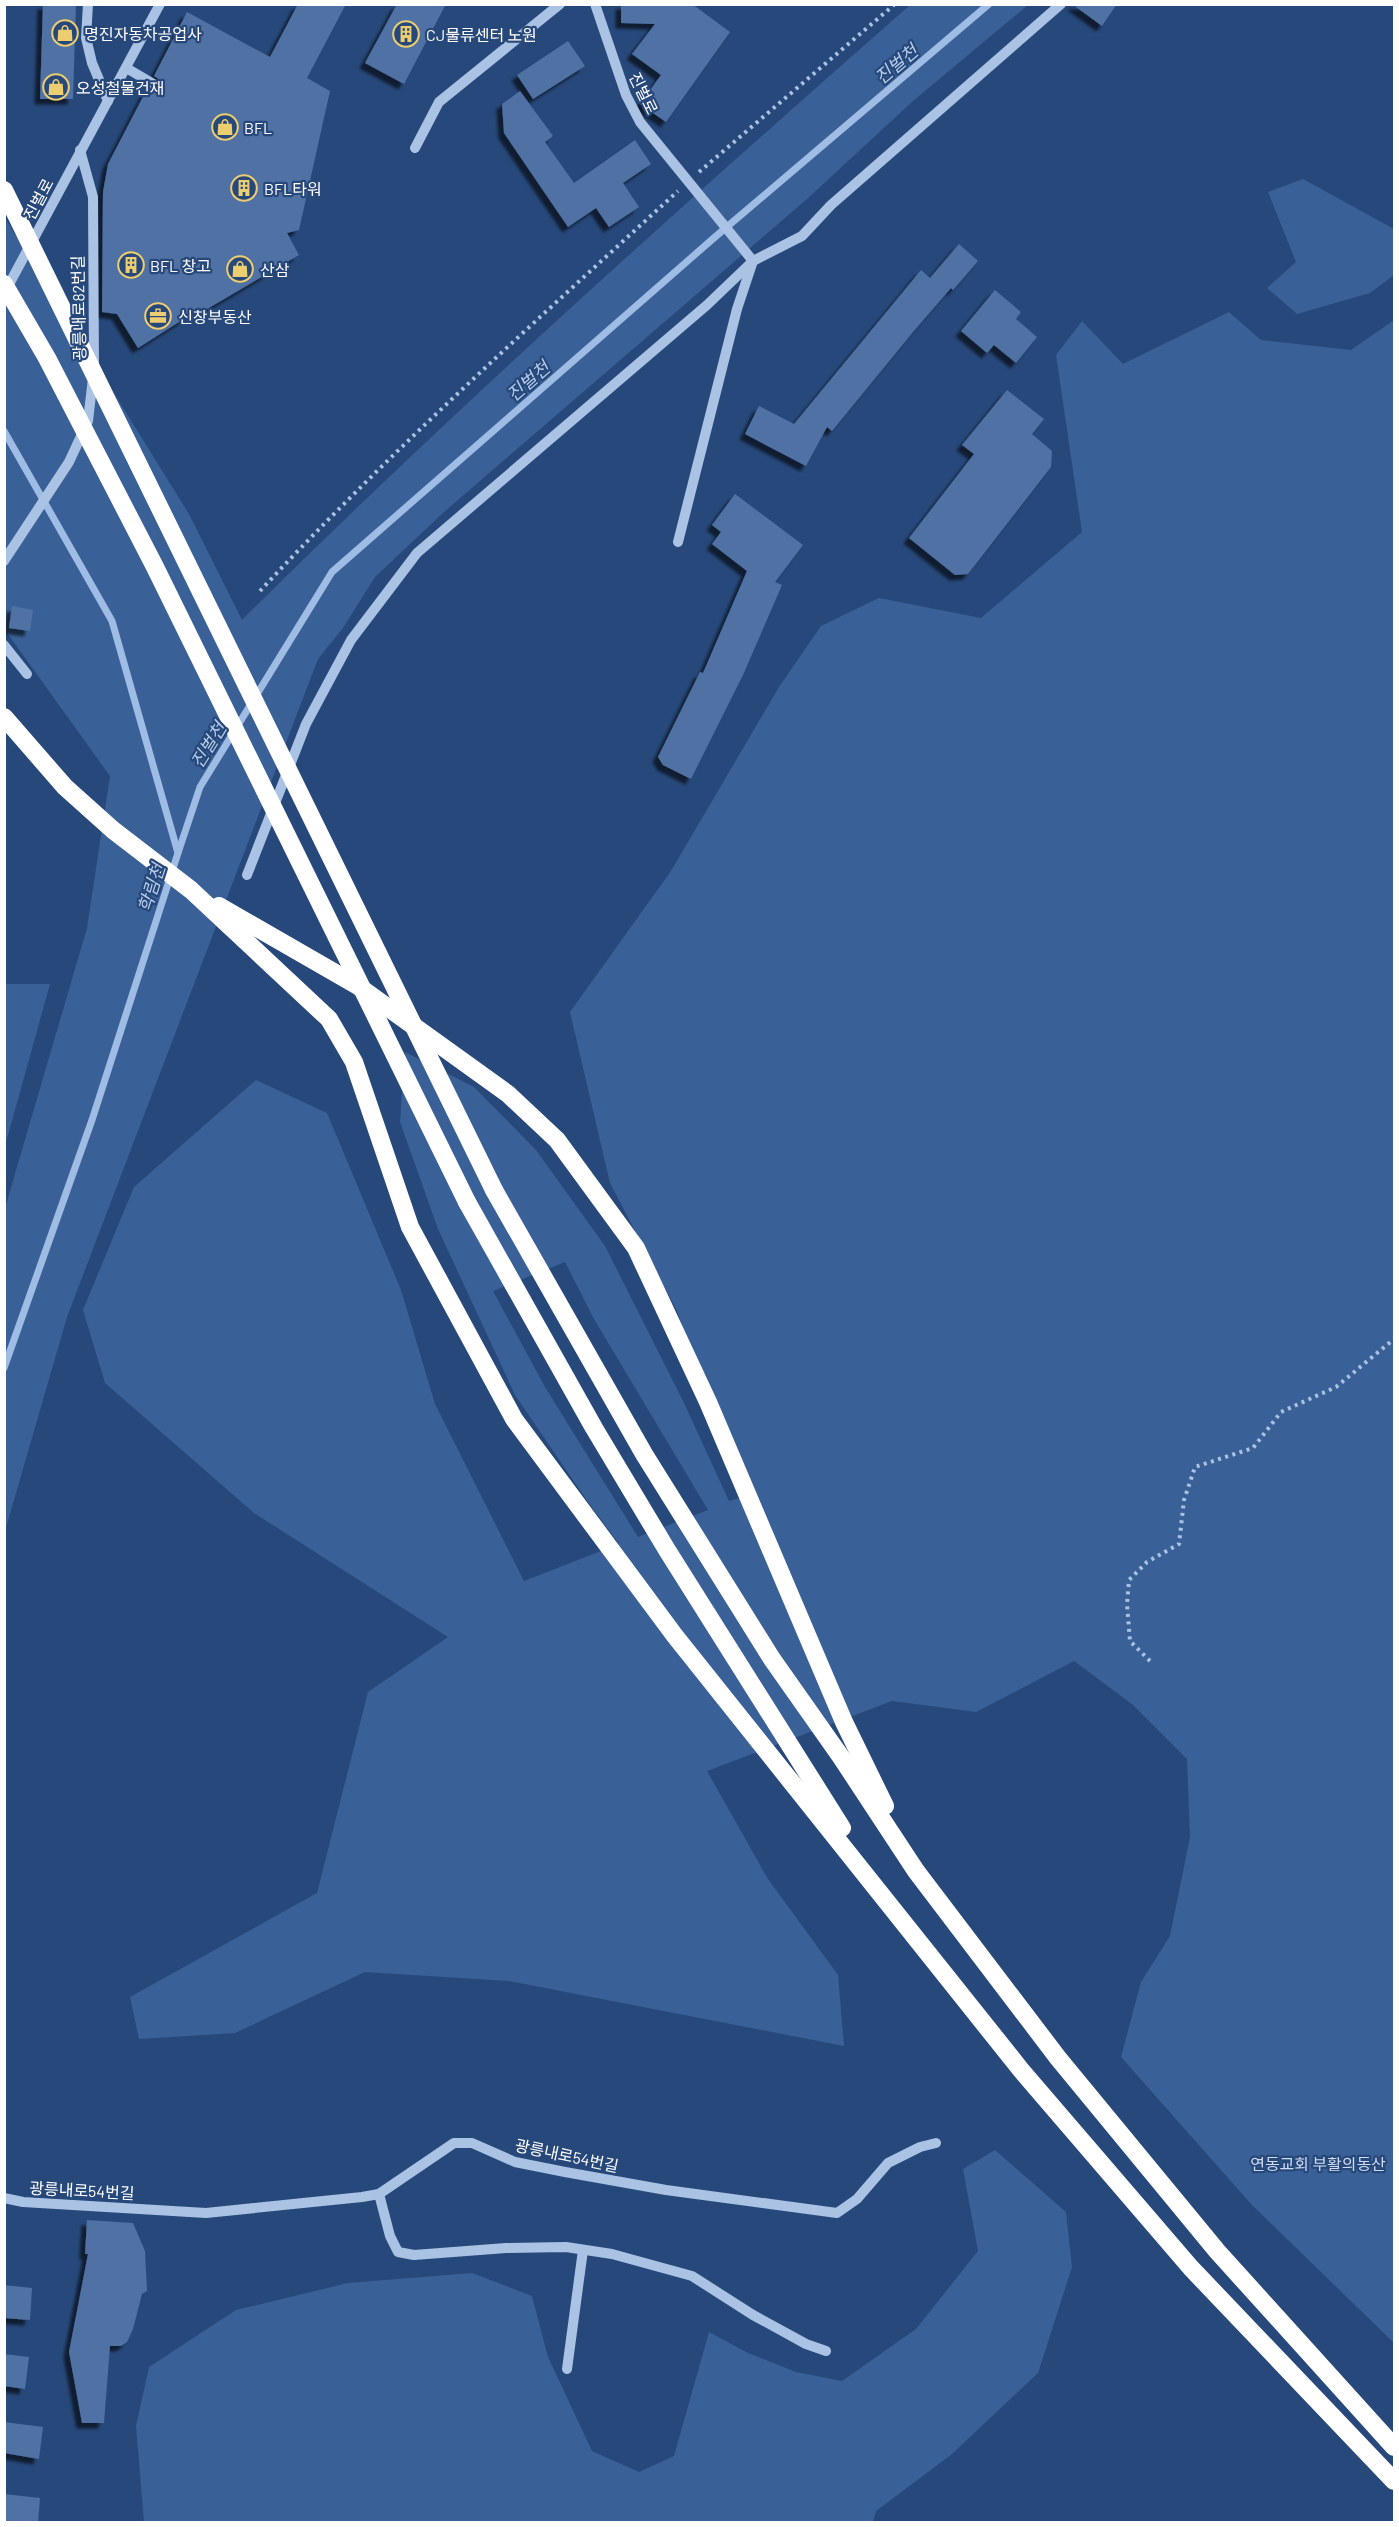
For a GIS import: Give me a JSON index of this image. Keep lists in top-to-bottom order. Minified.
{"streets":{"street":["진벌로","광릉내로82번길","광릉내로54번길"]},"crossings":[["진벌로","광릉내로82번길"]],"water":["진벌천","학림천"],"parks":["연동교회 부활의동산"],"places":{"shop":["명진자동차공업사","오성철물건재","BFL","산삼"],"building":["CJ물류센터 노원","BFL타워","BFL 창고"],"office":["신창부동산"]}}
